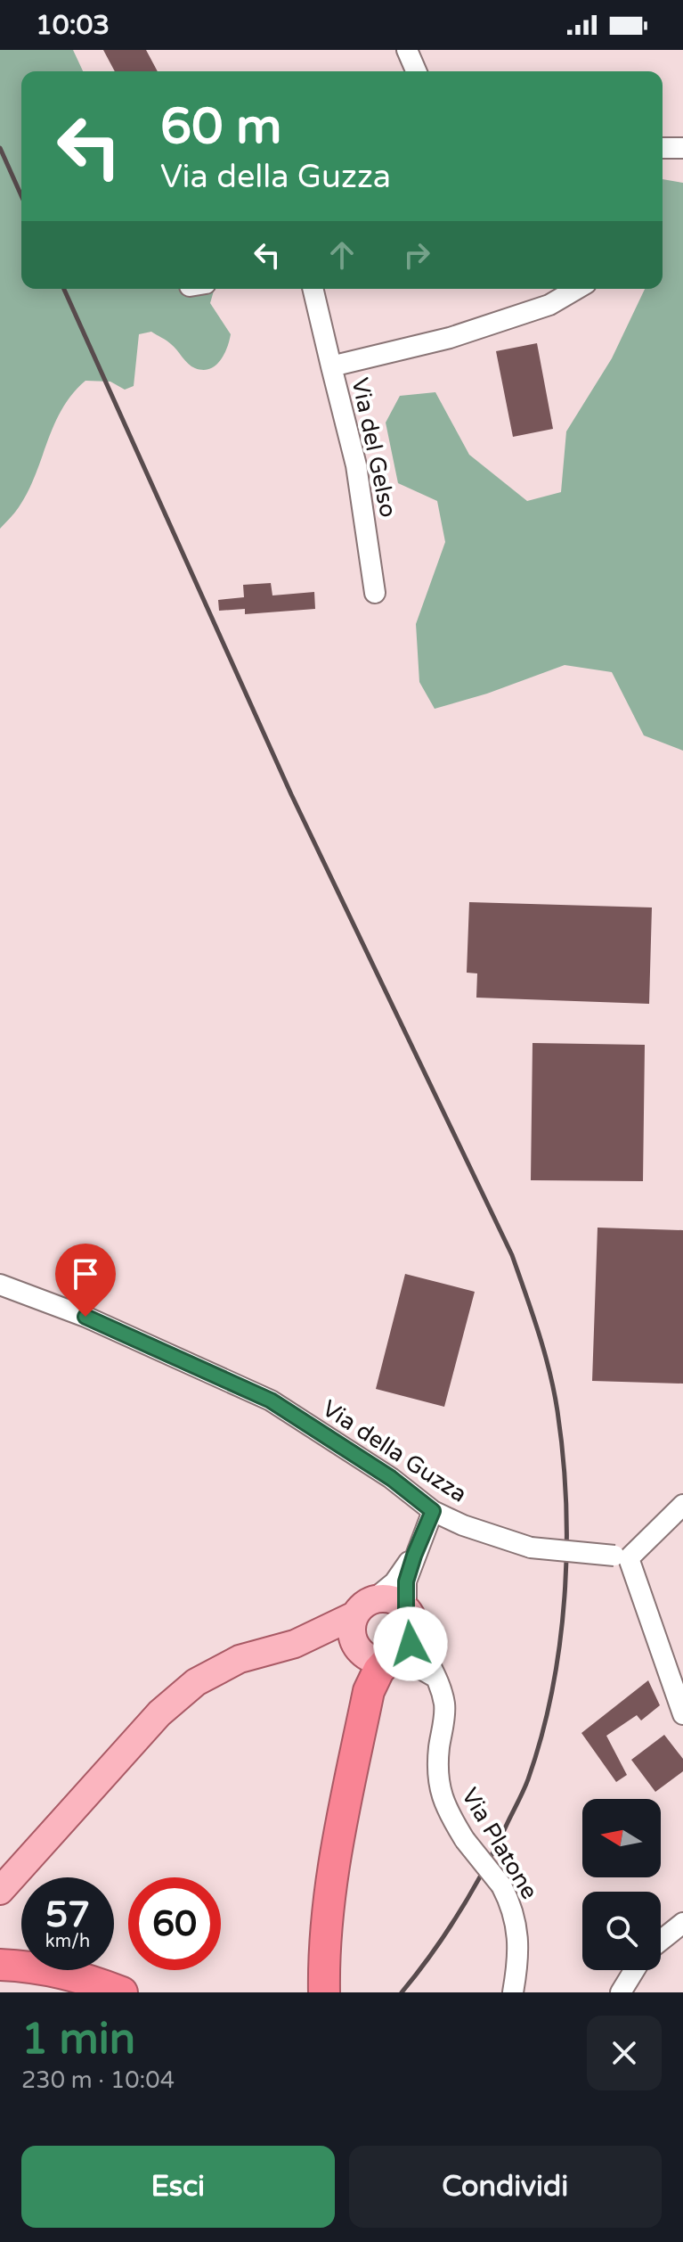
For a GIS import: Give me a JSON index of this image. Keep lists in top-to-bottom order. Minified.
{"streets":{"street":["Via del Gelso","Via della Guzza","Via Platone"]},"north":"left","page":{"status":"10:03","turn":["60 m","Via della Guzza"],"speed":"57 km/h","limit":"60","heading":["1 min","230 m · 10:04"],"buttons":["Esci","Condividi"]}}
